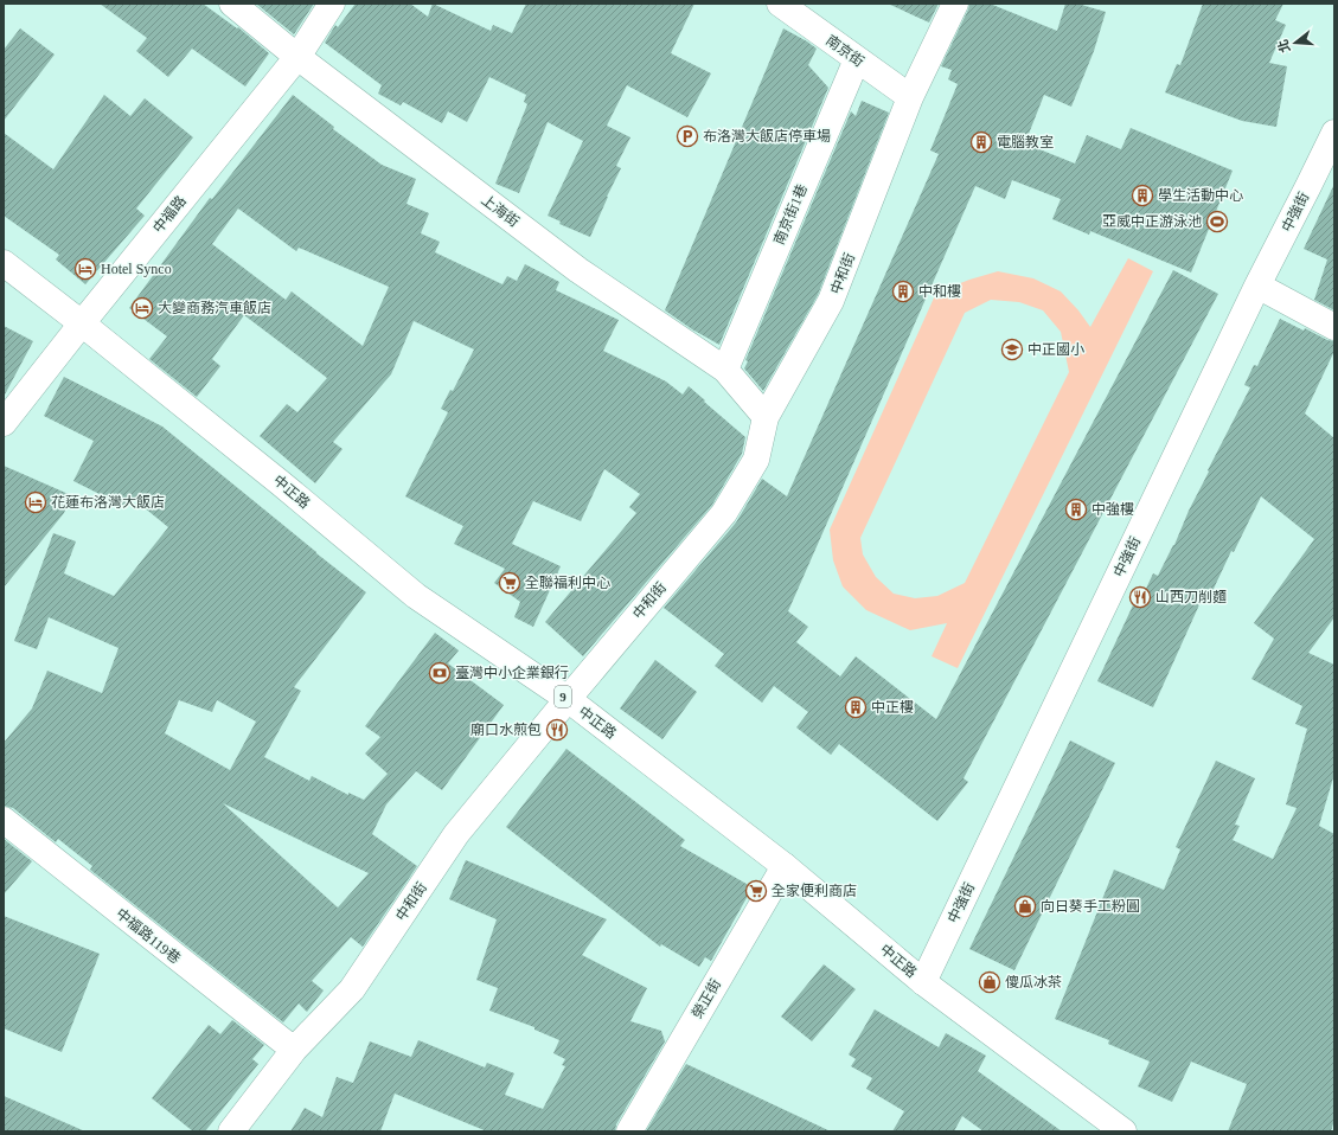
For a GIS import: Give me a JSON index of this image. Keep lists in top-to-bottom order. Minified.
{"streets":{"street":["南京街","上海街","中強街","中福路","南京街1巷","中和街","中正路","9","中福路119巷","榮正街"]},"crossings":[["南京街","南京街1巷"],["南京街","中和街"],["上海街","中福路"],["上海街","南京街1巷"],["上海街","中和街"],["中強街","中正路"],["中福路","中正路"],["中和街","中正路"],["中和街","中福路119巷"],["中正路","榮正街"]],"places":{"parking":["布洛灣大飯店停車場"],"building":["電腦教室","學生活動中心","中和樓","中強樓","中正樓"],"sports":["亞威中正游泳池"],"hotel":["Hotel Synco","大變商務汽車飯店","花蓮布洛灣大飯店"],"school or university":["中正國小"],"supermarket":["全聯福利中心","全家便利商店"],"restaurant":["山西刀削麵","廟口水煎包"],"bank":["臺灣中小企業銀行"],"shop":["向日葵手工粉圓","傻瓜冰茶"]},"north":"left"}
